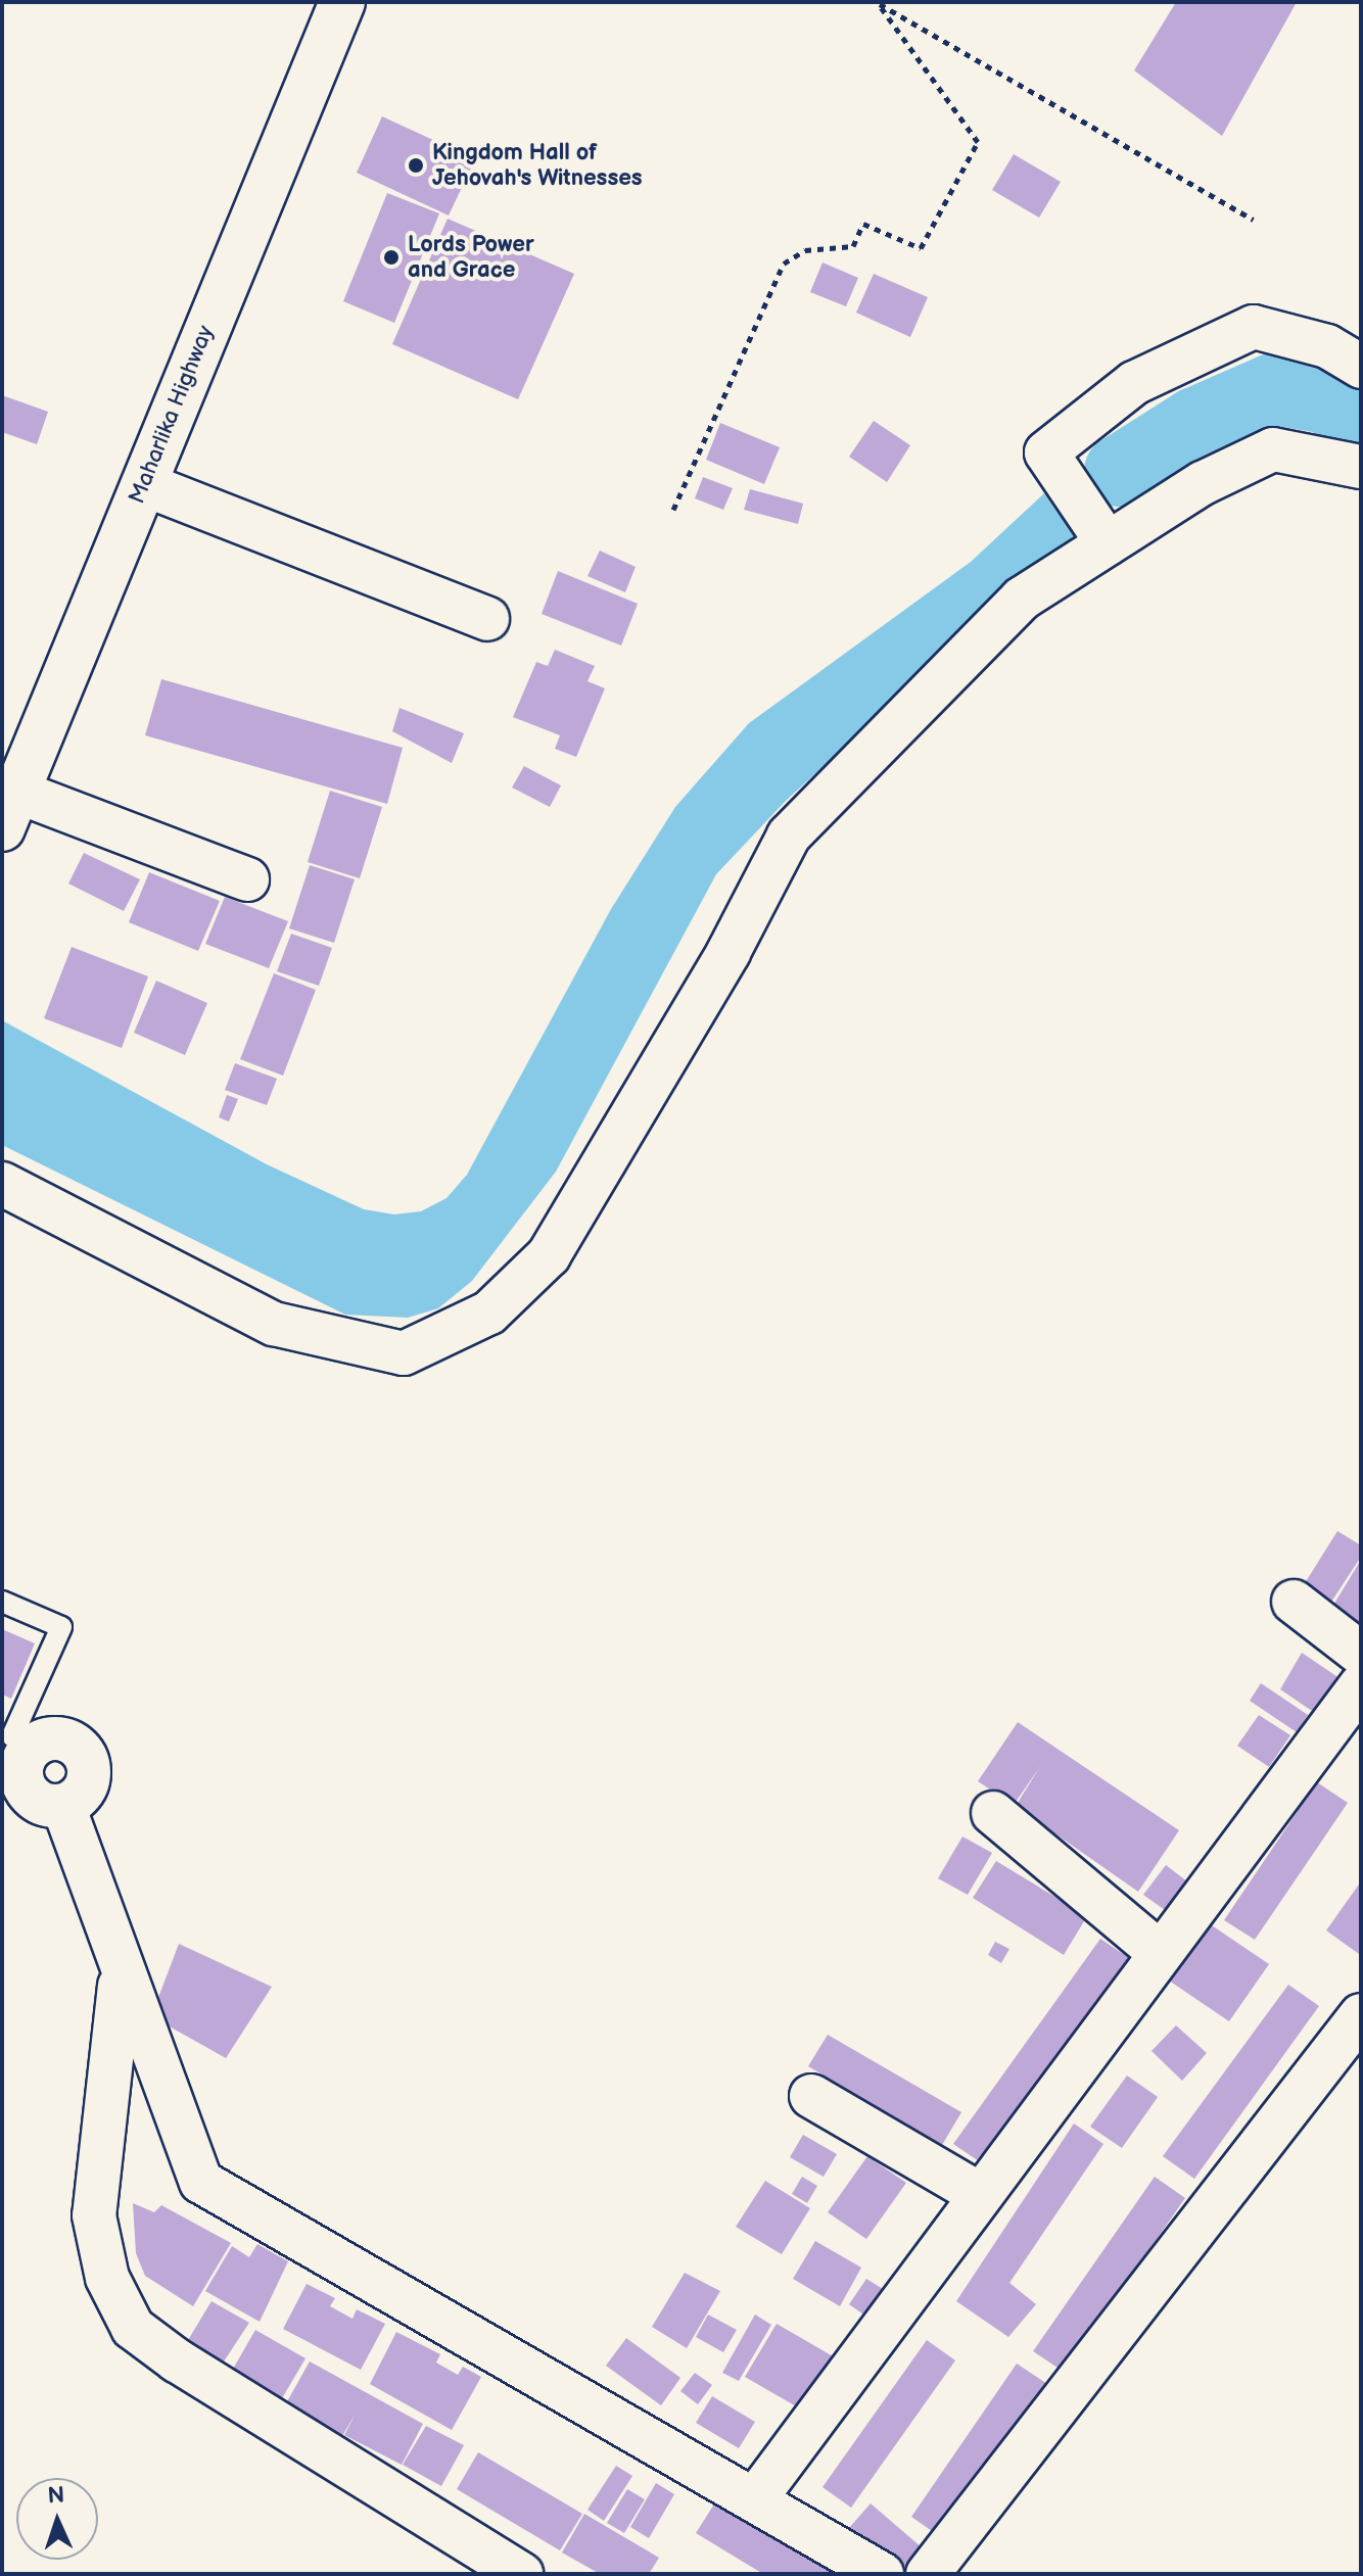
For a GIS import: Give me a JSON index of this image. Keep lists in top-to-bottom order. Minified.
{"streets":{"highway":["Maharlika Highway"]},"places":["Kingdom Hall of Jehovah's Witnesses","Lords Power and Grace"],"north":"top"}
